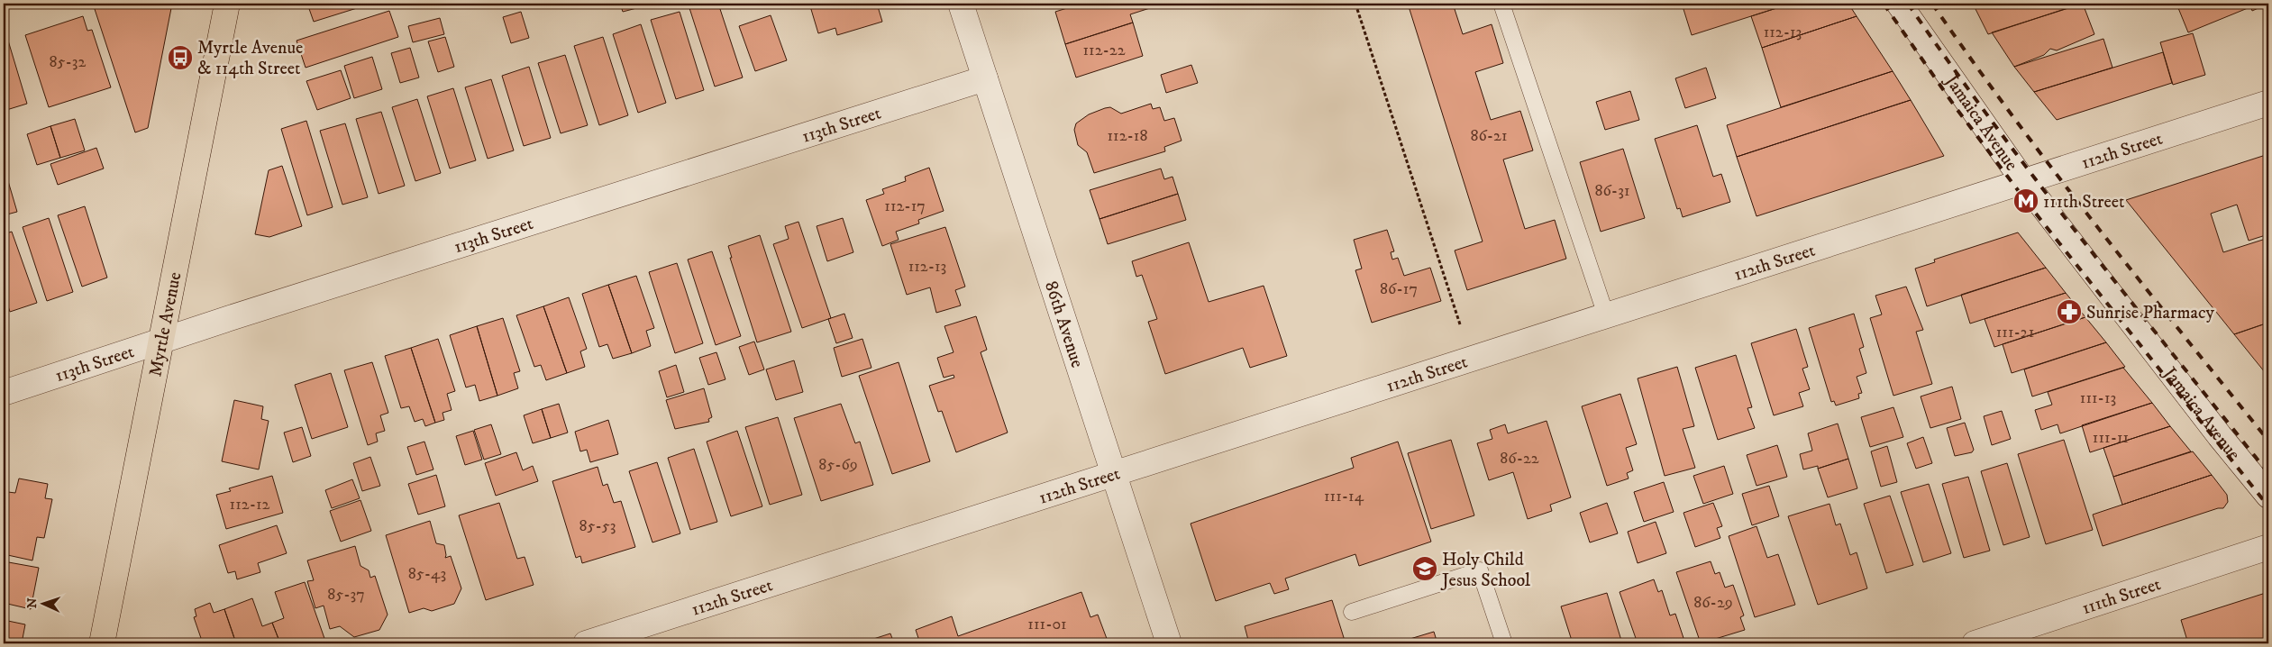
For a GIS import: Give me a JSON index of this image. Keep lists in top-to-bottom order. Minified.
{"streets":{"main road":["Myrtle Avenue"],"street":["Jamaica Avenue","113th Street","112th Street","86th Avenue","111th Street"]},"crossings":[["Jamaica Avenue","112th Street"],["113th Street","Myrtle Avenue"],["113th Street","86th Avenue"],["112th Street","86th Avenue"]],"places":{"bus stop":["Myrtle Avenue & 114th Street"],"metro station":["111th Street"],"pharmacy":["Sunrise Pharmacy"],"school or university":["Holy Child Jesus School"]},"house_numbers":["112-13","112-22","85-32","112-18","86-21","86-31","112-17","112-13","86-17","111-21","111-13","111-11","86-22","85-69","111-14","112-12","85-53","85-43","85-37","86-29","111-01"],"north":"left"}
